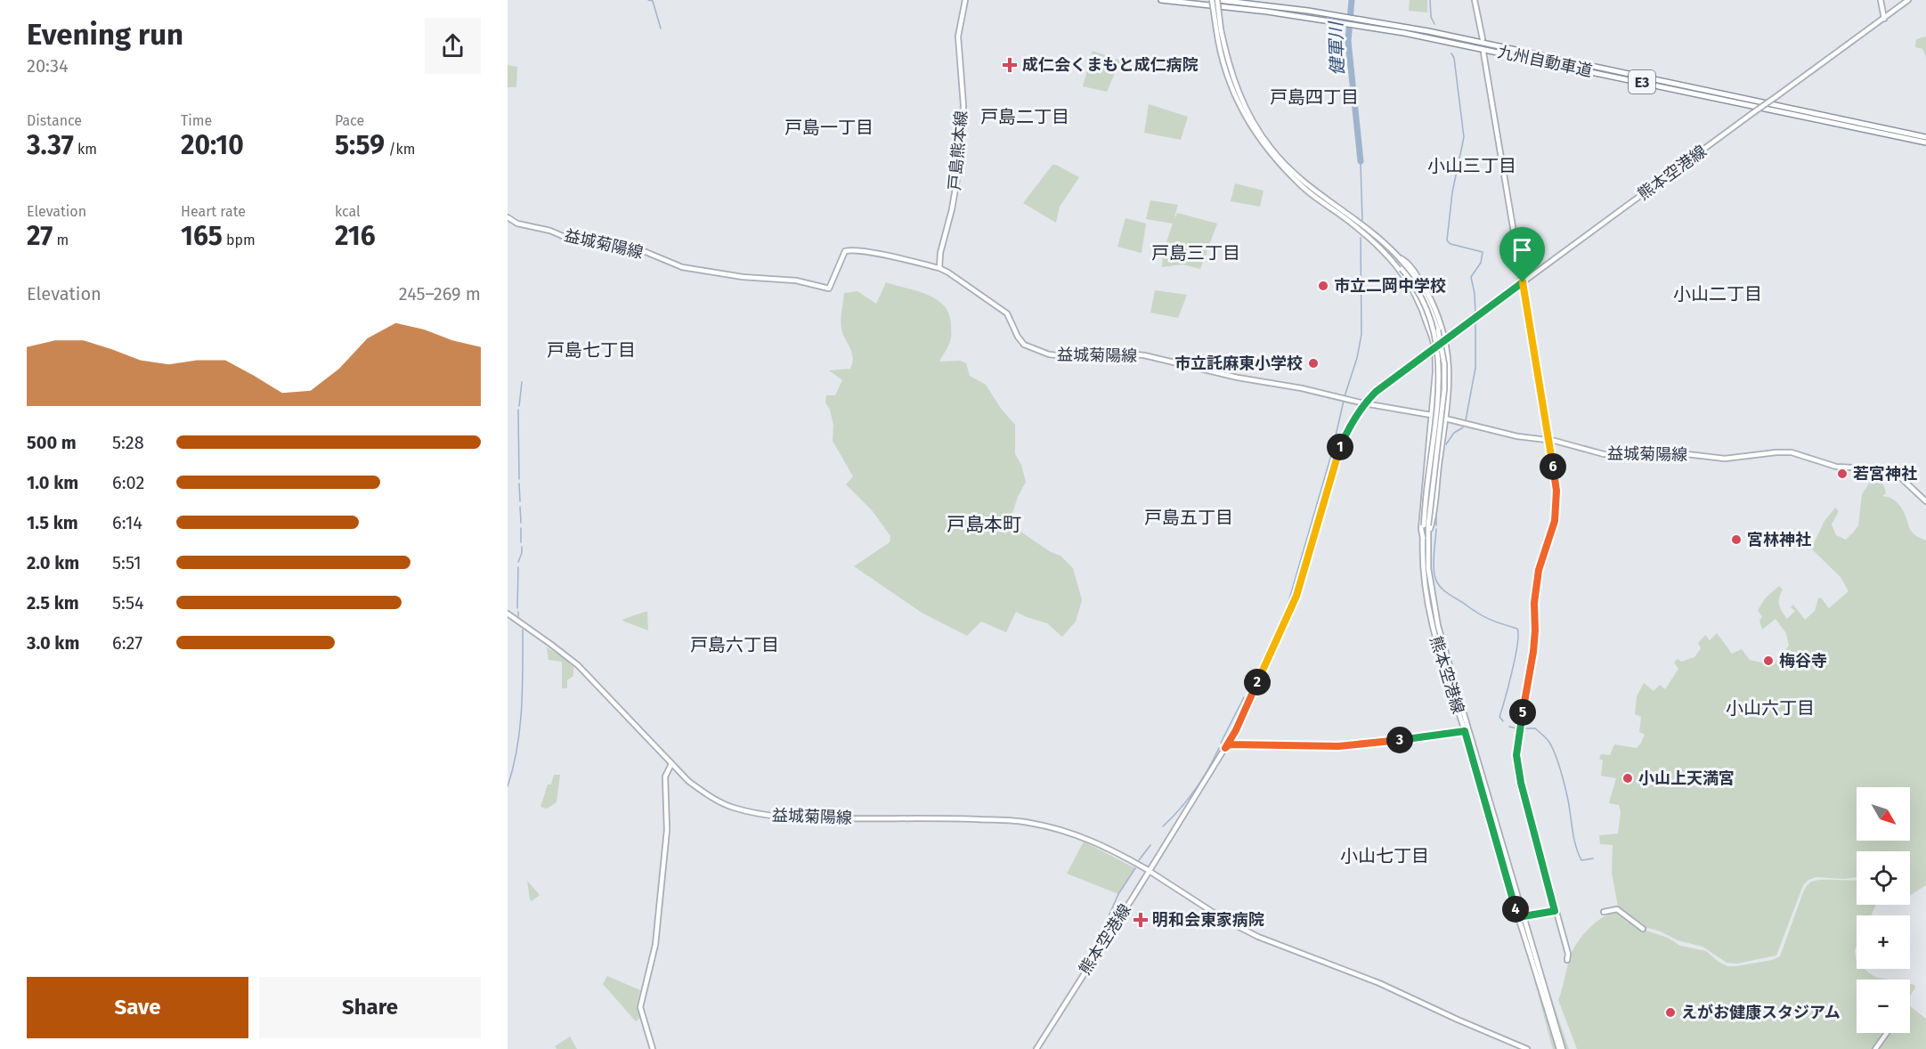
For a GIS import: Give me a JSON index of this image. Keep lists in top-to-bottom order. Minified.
{"streets":{"highway":["九州自動車道","E3"],"main road":["戸島熊本線","熊本空港線","益城菊陽線"]},"crossings":[["九州自動車道","熊本空港線"],["戸島熊本線","益城菊陽線"],["熊本空港線","益城菊陽線"]],"districts":["戸島四丁目","戸島二丁目","戸島一丁目","小山三丁目","戸島三丁目","小山二丁目","戸島七丁目","戸島五丁目","戸島本町","戸島六丁目","小山六丁目","小山七丁目"],"water":["健軍川"],"places":{"health":["成仁会くまもと成仁病院","明和会東家病院"],"other":["市立二岡中学校","市立託麻東小学校","若宮神社","宮林神社","梅谷寺","小山上天満宮","えがお健康スタジアム"]},"north":"bottom right","page":{"heading":["Evening run","20:34"],"stats":[["Distance","3.37 km"],["Time","20:10"],["Pace","5:59 /km"],["Elevation","27 m"],["Heart rate","165 bpm"],["kcal","216"]],"chart":["Elevation","245–269 m"],"list":[{"name":"500 m","note":"5:28"},{"name":"1.0 km","note":"6:02"},{"name":"1.5 km","note":"6:14"},{"name":"2.0 km","note":"5:51"},{"name":"2.5 km","note":"5:54"},{"name":"3.0 km","note":"6:27"}],"pins":["1","6","2","5","3","4"],"map_buttons":["+","−"],"buttons":["Save","Share"]}}
